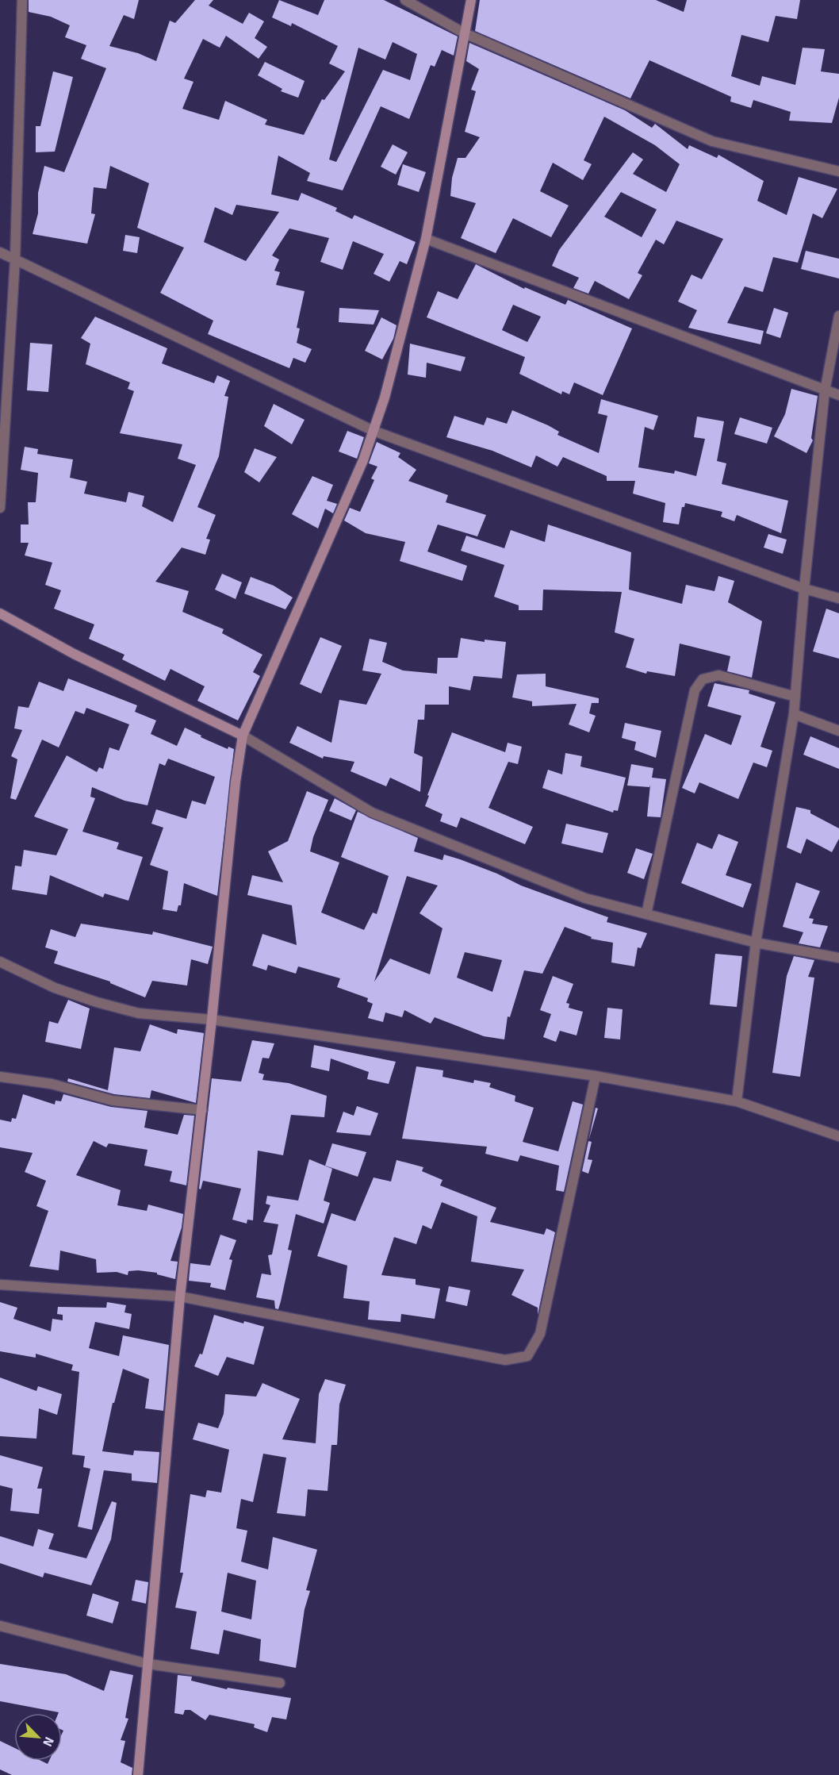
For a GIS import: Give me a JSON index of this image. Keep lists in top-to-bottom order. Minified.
{"north":"bottom right"}
